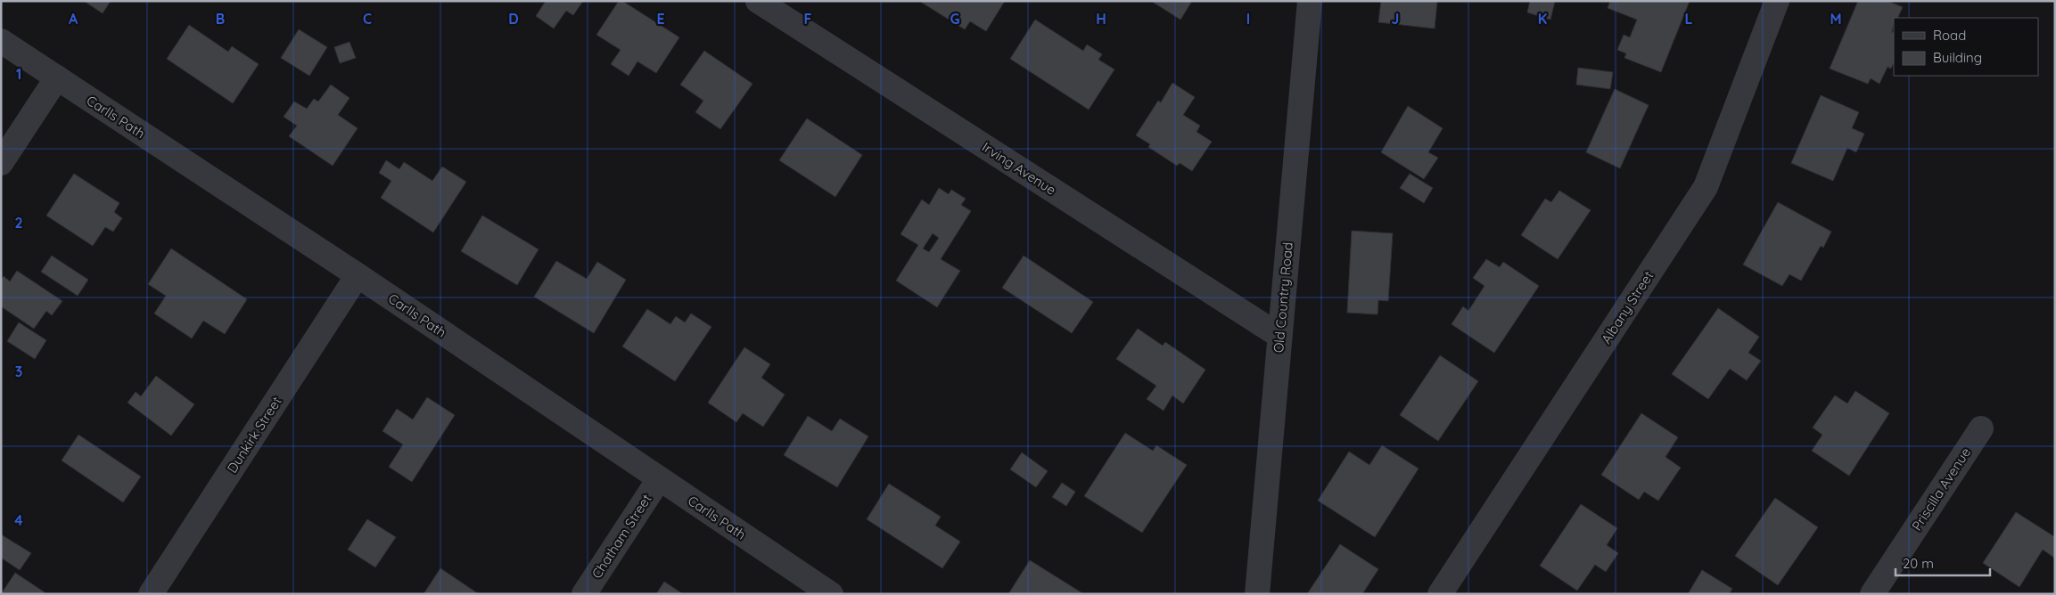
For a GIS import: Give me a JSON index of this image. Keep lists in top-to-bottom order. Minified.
{"streets":{"street":["Carlls Path","Irving Avenue","Old Country Road","Albany Street","Dunkirk Street","Priscilla Avenue","Chatham Street"]},"crossings":[["Carlls Path","Dunkirk Street"],["Carlls Path","Chatham Street"],["Irving Avenue","Old Country Road"]],"legend":["Road","Building"],"scale_bar":"20 m","grid":{"columns":["A","B","C","D","E","F","G","H","I","J","K","L","M"],"rows":["1","2","3","4"]}}
